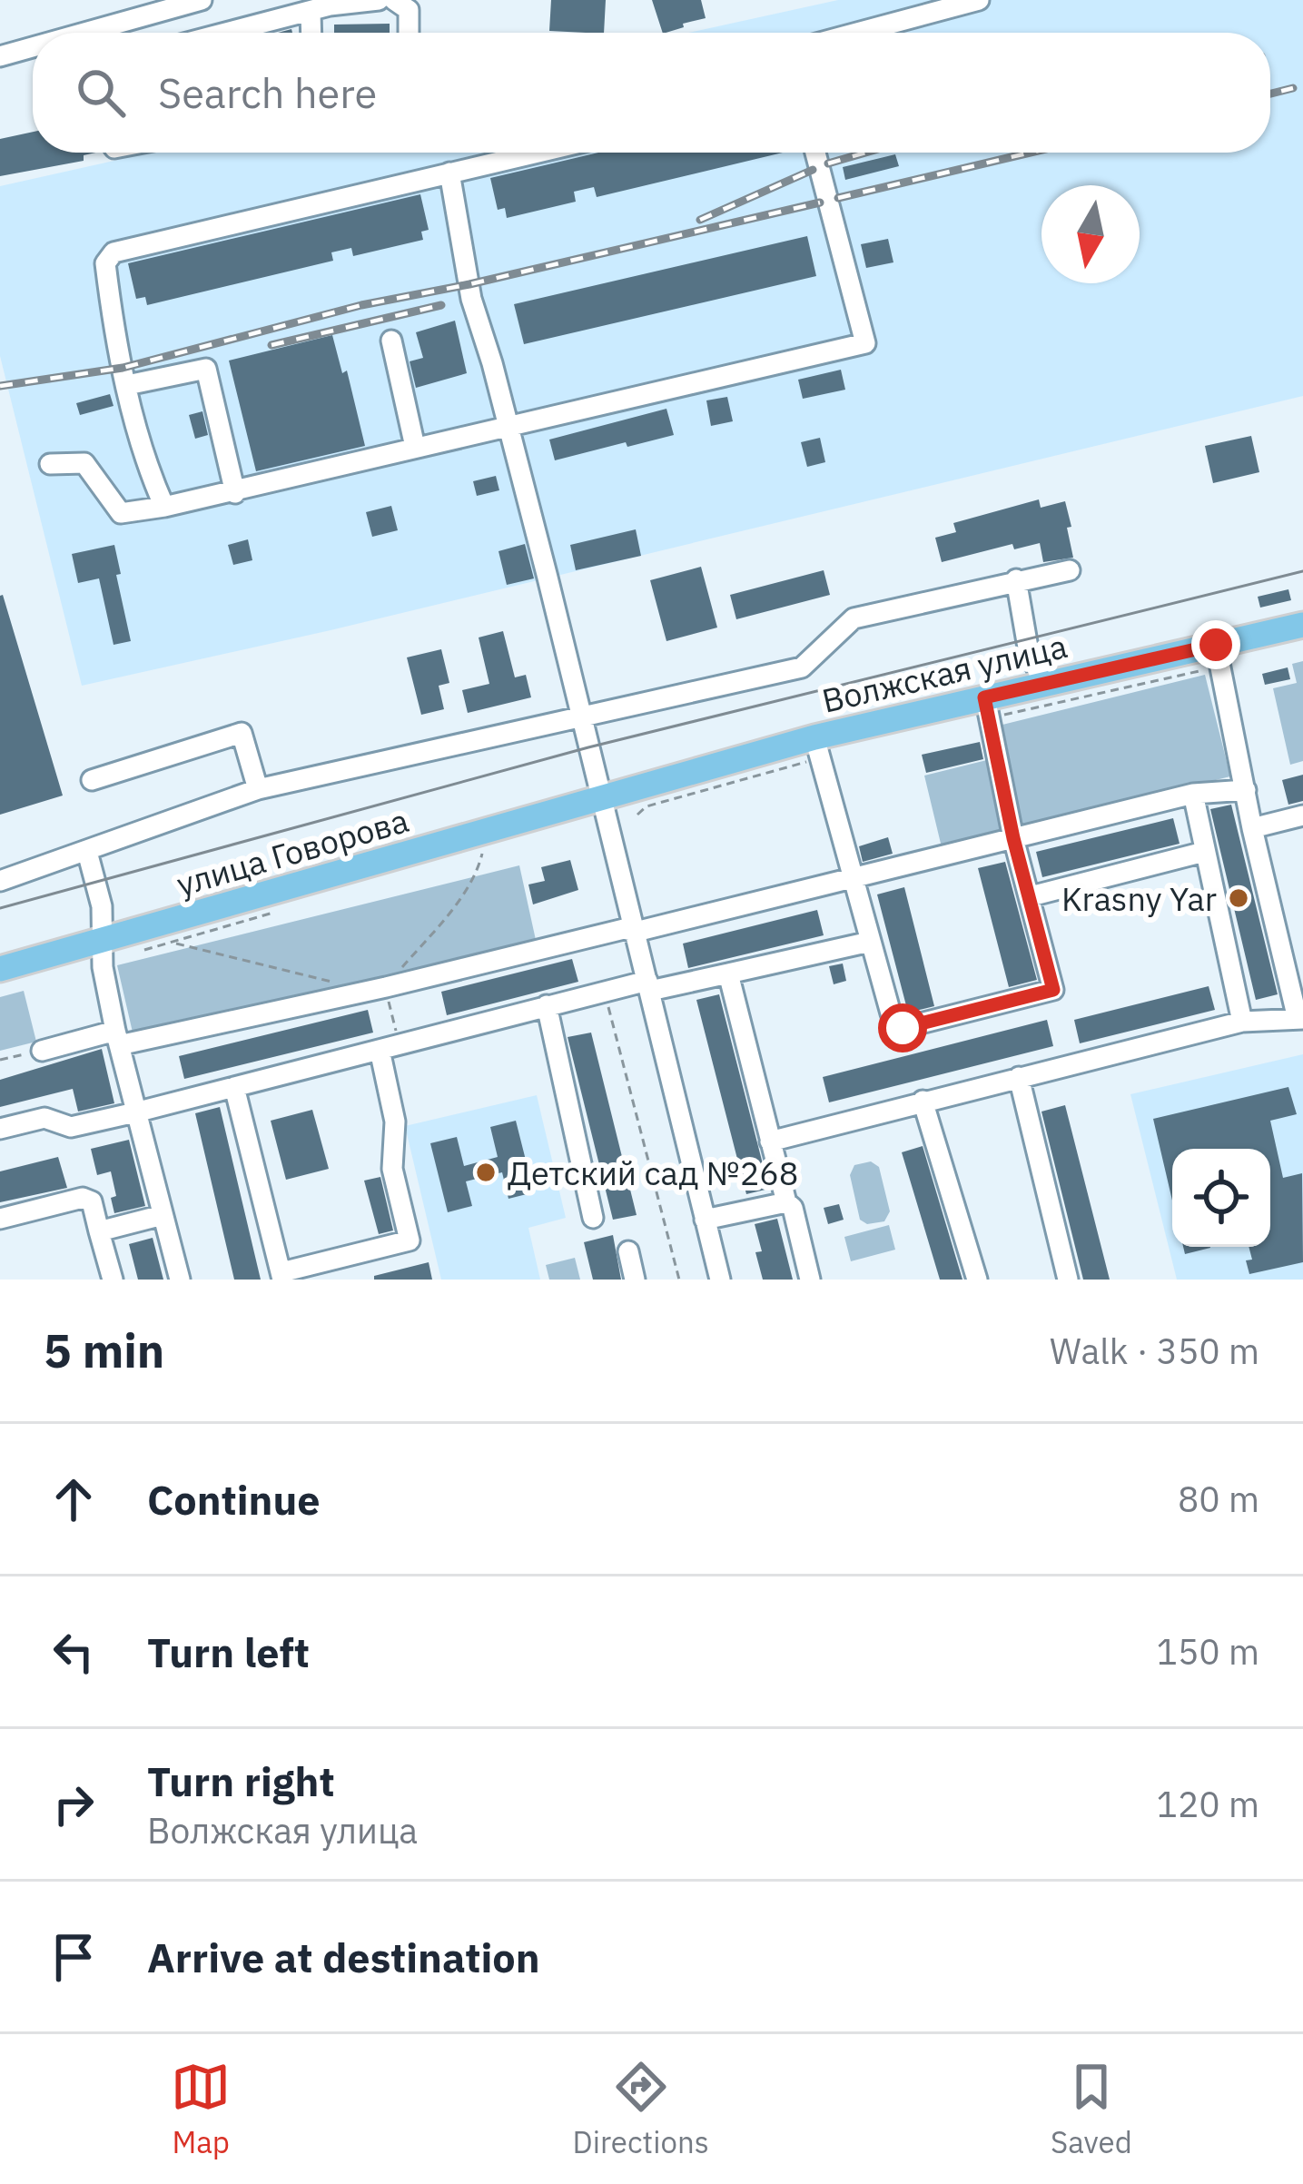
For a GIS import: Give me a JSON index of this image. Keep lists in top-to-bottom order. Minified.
{"streets":{"main road":["Волжская улица","улица Говорова"]},"crossings":[["Волжская улица","улица Говорова"]],"places":["Krasny Yar","Детский сад №268"],"north":"bottom","page":{"search":"Search here","heading":["5 min","Walk · 350 m"],"list":[["Continue","80 m"],["Turn left","150 m"],["Turn right","Волжская улица","120 m"],"Arrive at destination"],"nav":["Map","Directions","Saved"]}}
